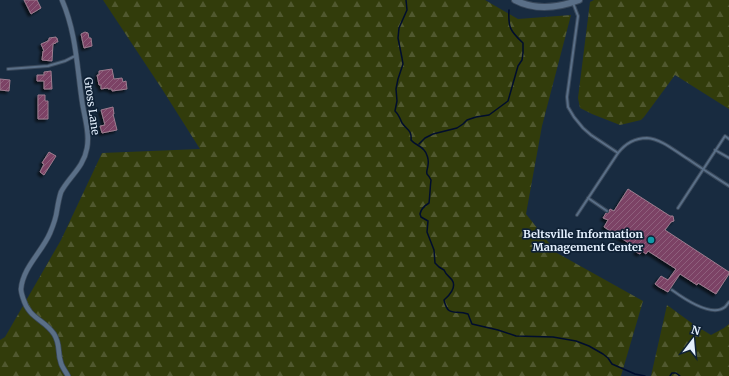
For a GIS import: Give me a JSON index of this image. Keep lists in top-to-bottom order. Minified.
{"streets":{"street":["Gross Lane"]},"places":["Beltsville Information Management Center"],"north":"top"}
